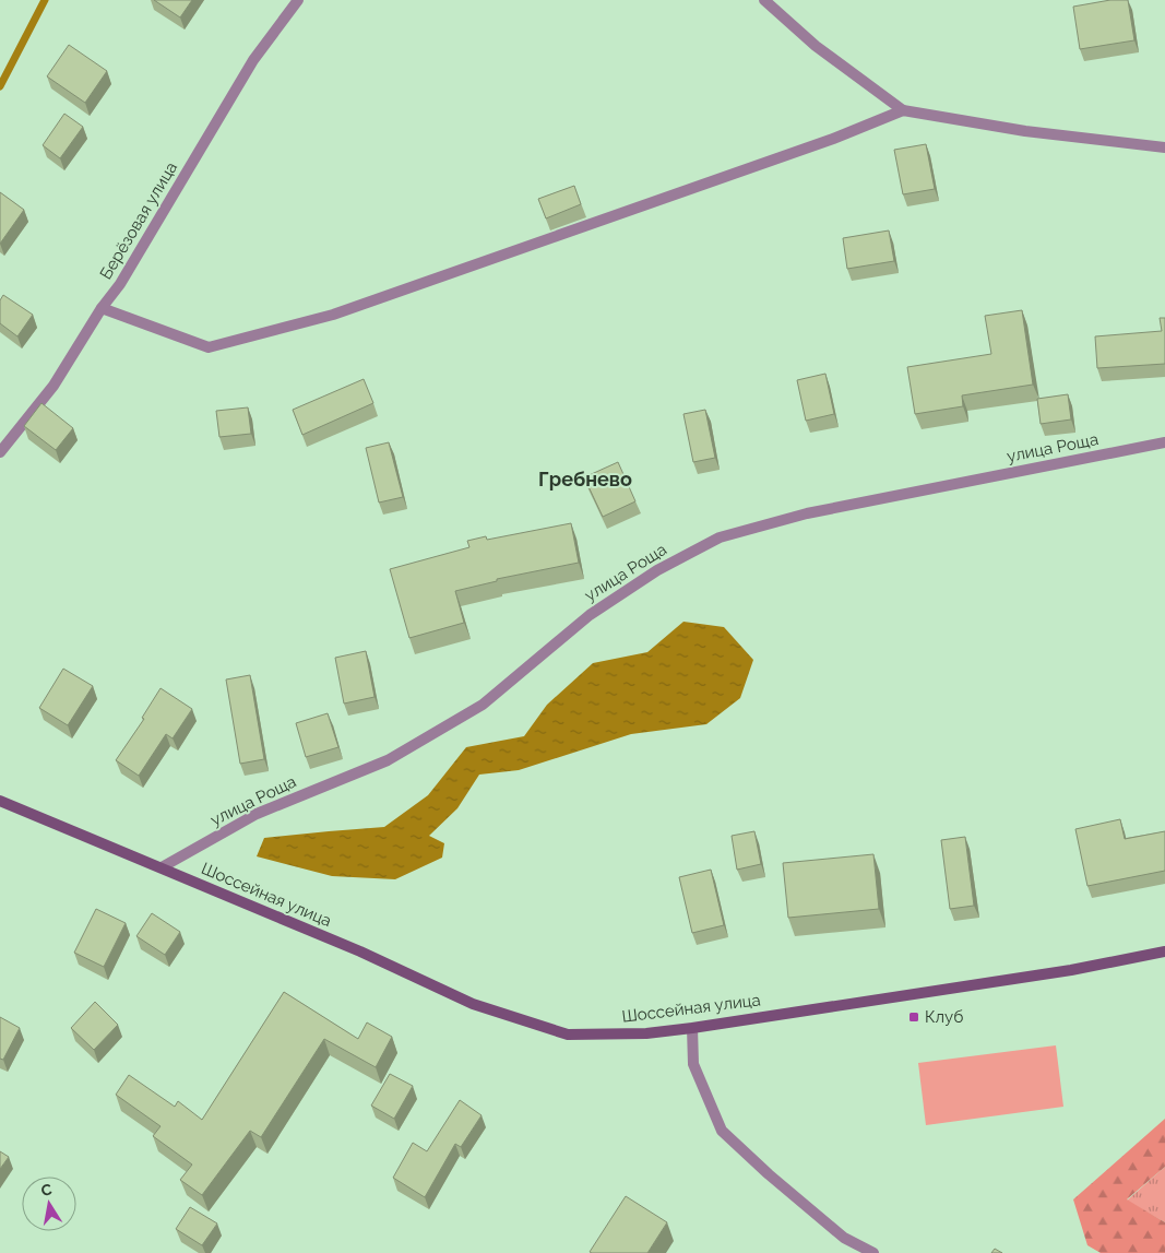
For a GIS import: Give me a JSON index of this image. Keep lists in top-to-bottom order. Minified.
{"streets":{"street":["Берёзовая улица","улица Роща","Шоссейная улица"]},"crossings":[["улица Роща","Шоссейная улица"]],"districts":["Гребнево"],"places":{"transit":["Клуб"]},"north":"top"}
